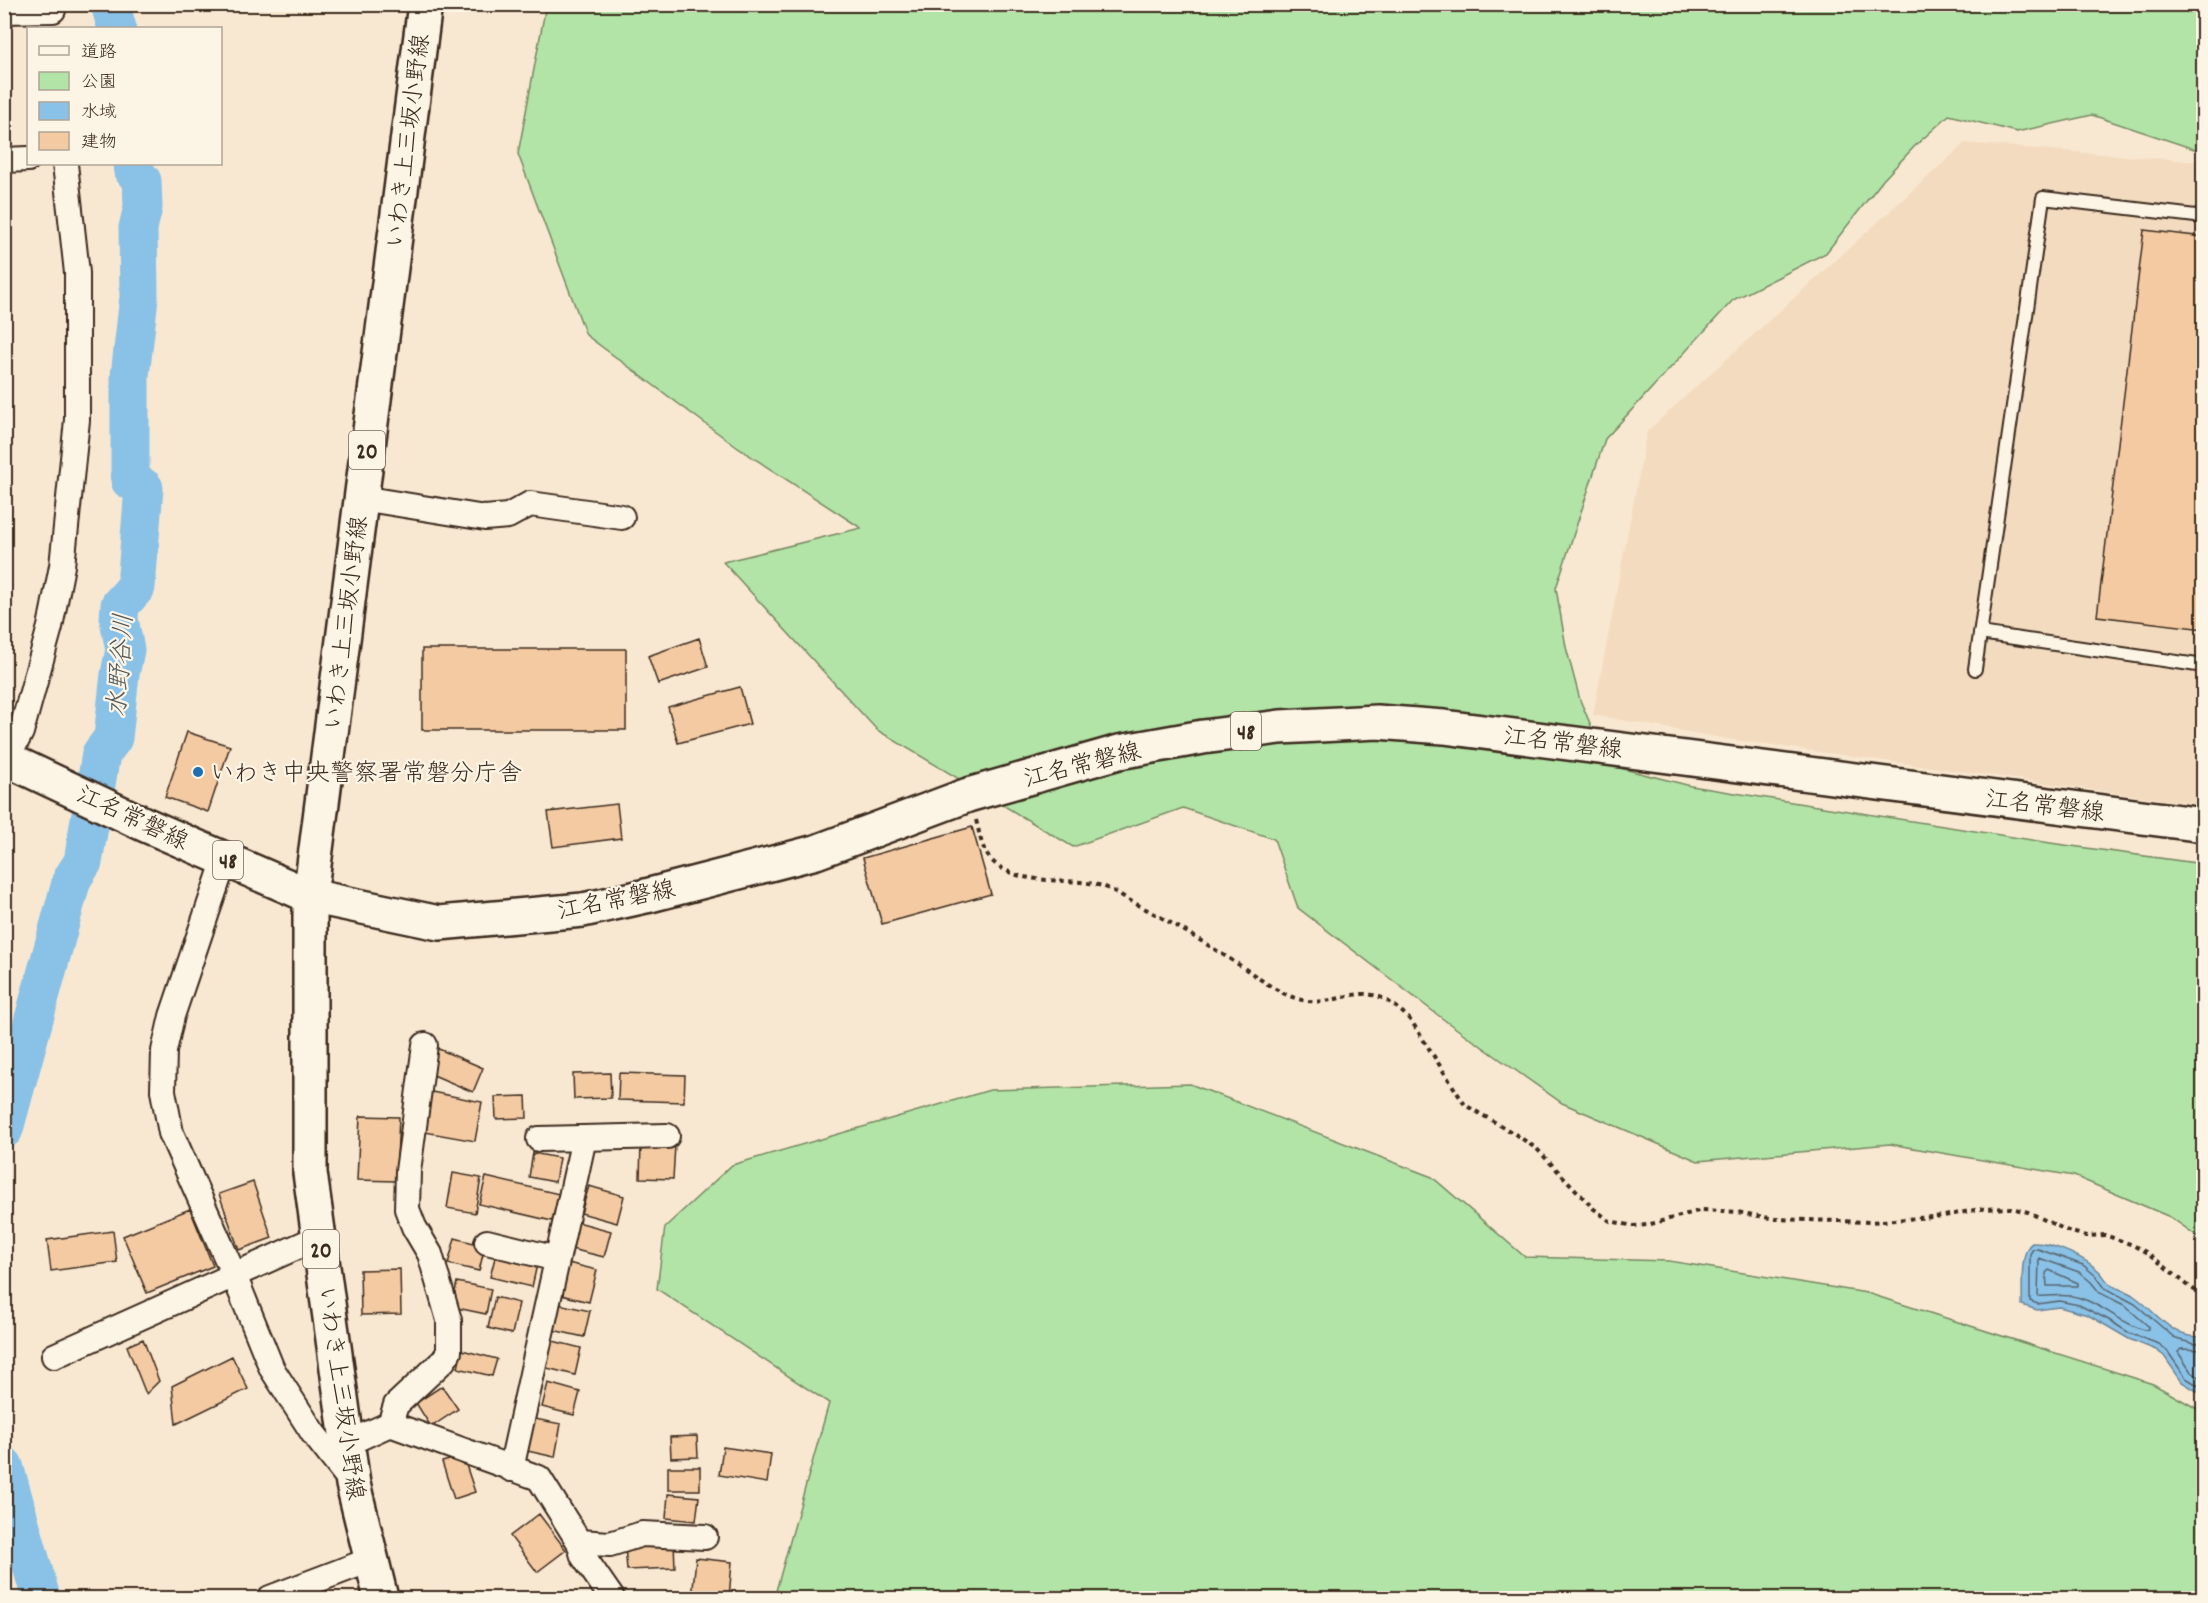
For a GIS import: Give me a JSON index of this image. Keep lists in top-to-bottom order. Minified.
{"streets":{"main road":["いわき上三坂小野線","20","48","江名常磐線"]},"crossings":[["いわき上三坂小野線","江名常磐線"]],"water":["水野谷川"],"places":["いわき中央警察署常磐分庁舎"],"legend":["道路","公園","水域","建物"]}
